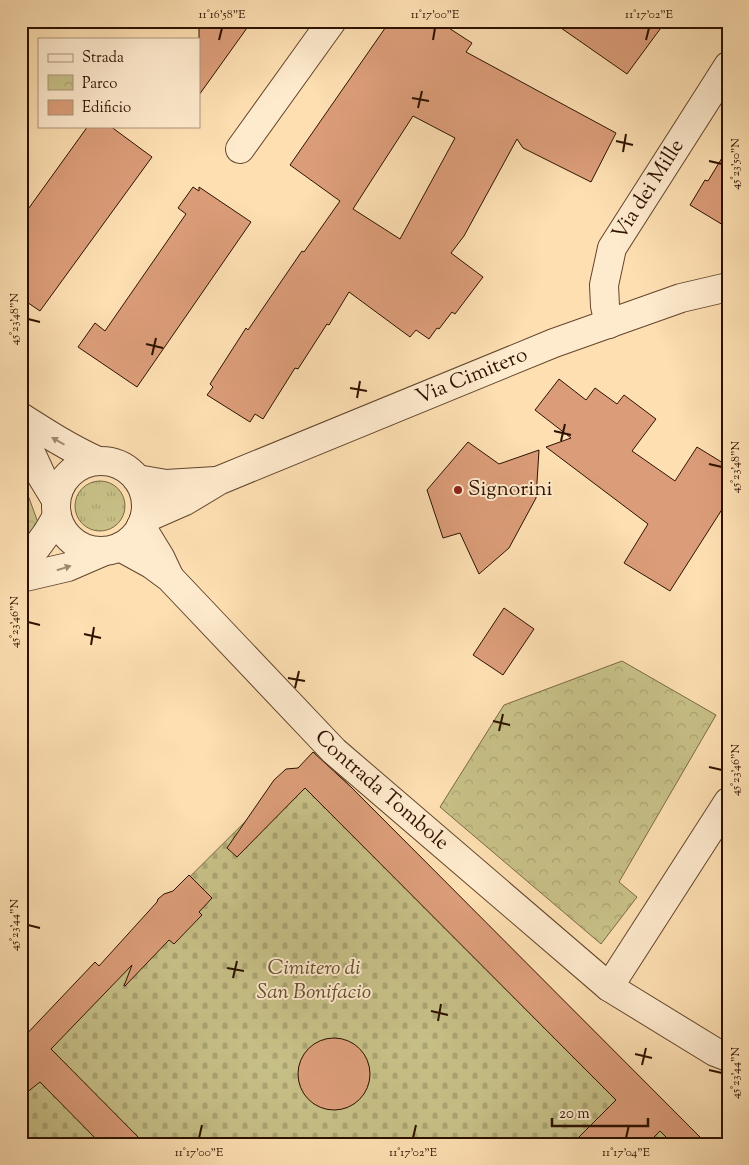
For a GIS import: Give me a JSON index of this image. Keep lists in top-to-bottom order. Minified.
{"streets":{"street":["Via dei Mille","Via Cimitero","Contrada Tombole"]},"crossings":[["Via dei Mille","Via Cimitero"],["Via Cimitero","Contrada Tombole"]],"parks":["Cimitero di San Bonifacio"],"places":["Signorini"],"legend":["Strada","Parco","Edificio"],"scale_bar":"20 m","coordinates":["11°16'58\"E","11°17'00\"E","11°17'02\"E","45°23'50\"N","45°23'48\"N","45°23'46\"N","45°23'44\"N","11°17'04\"E"]}
